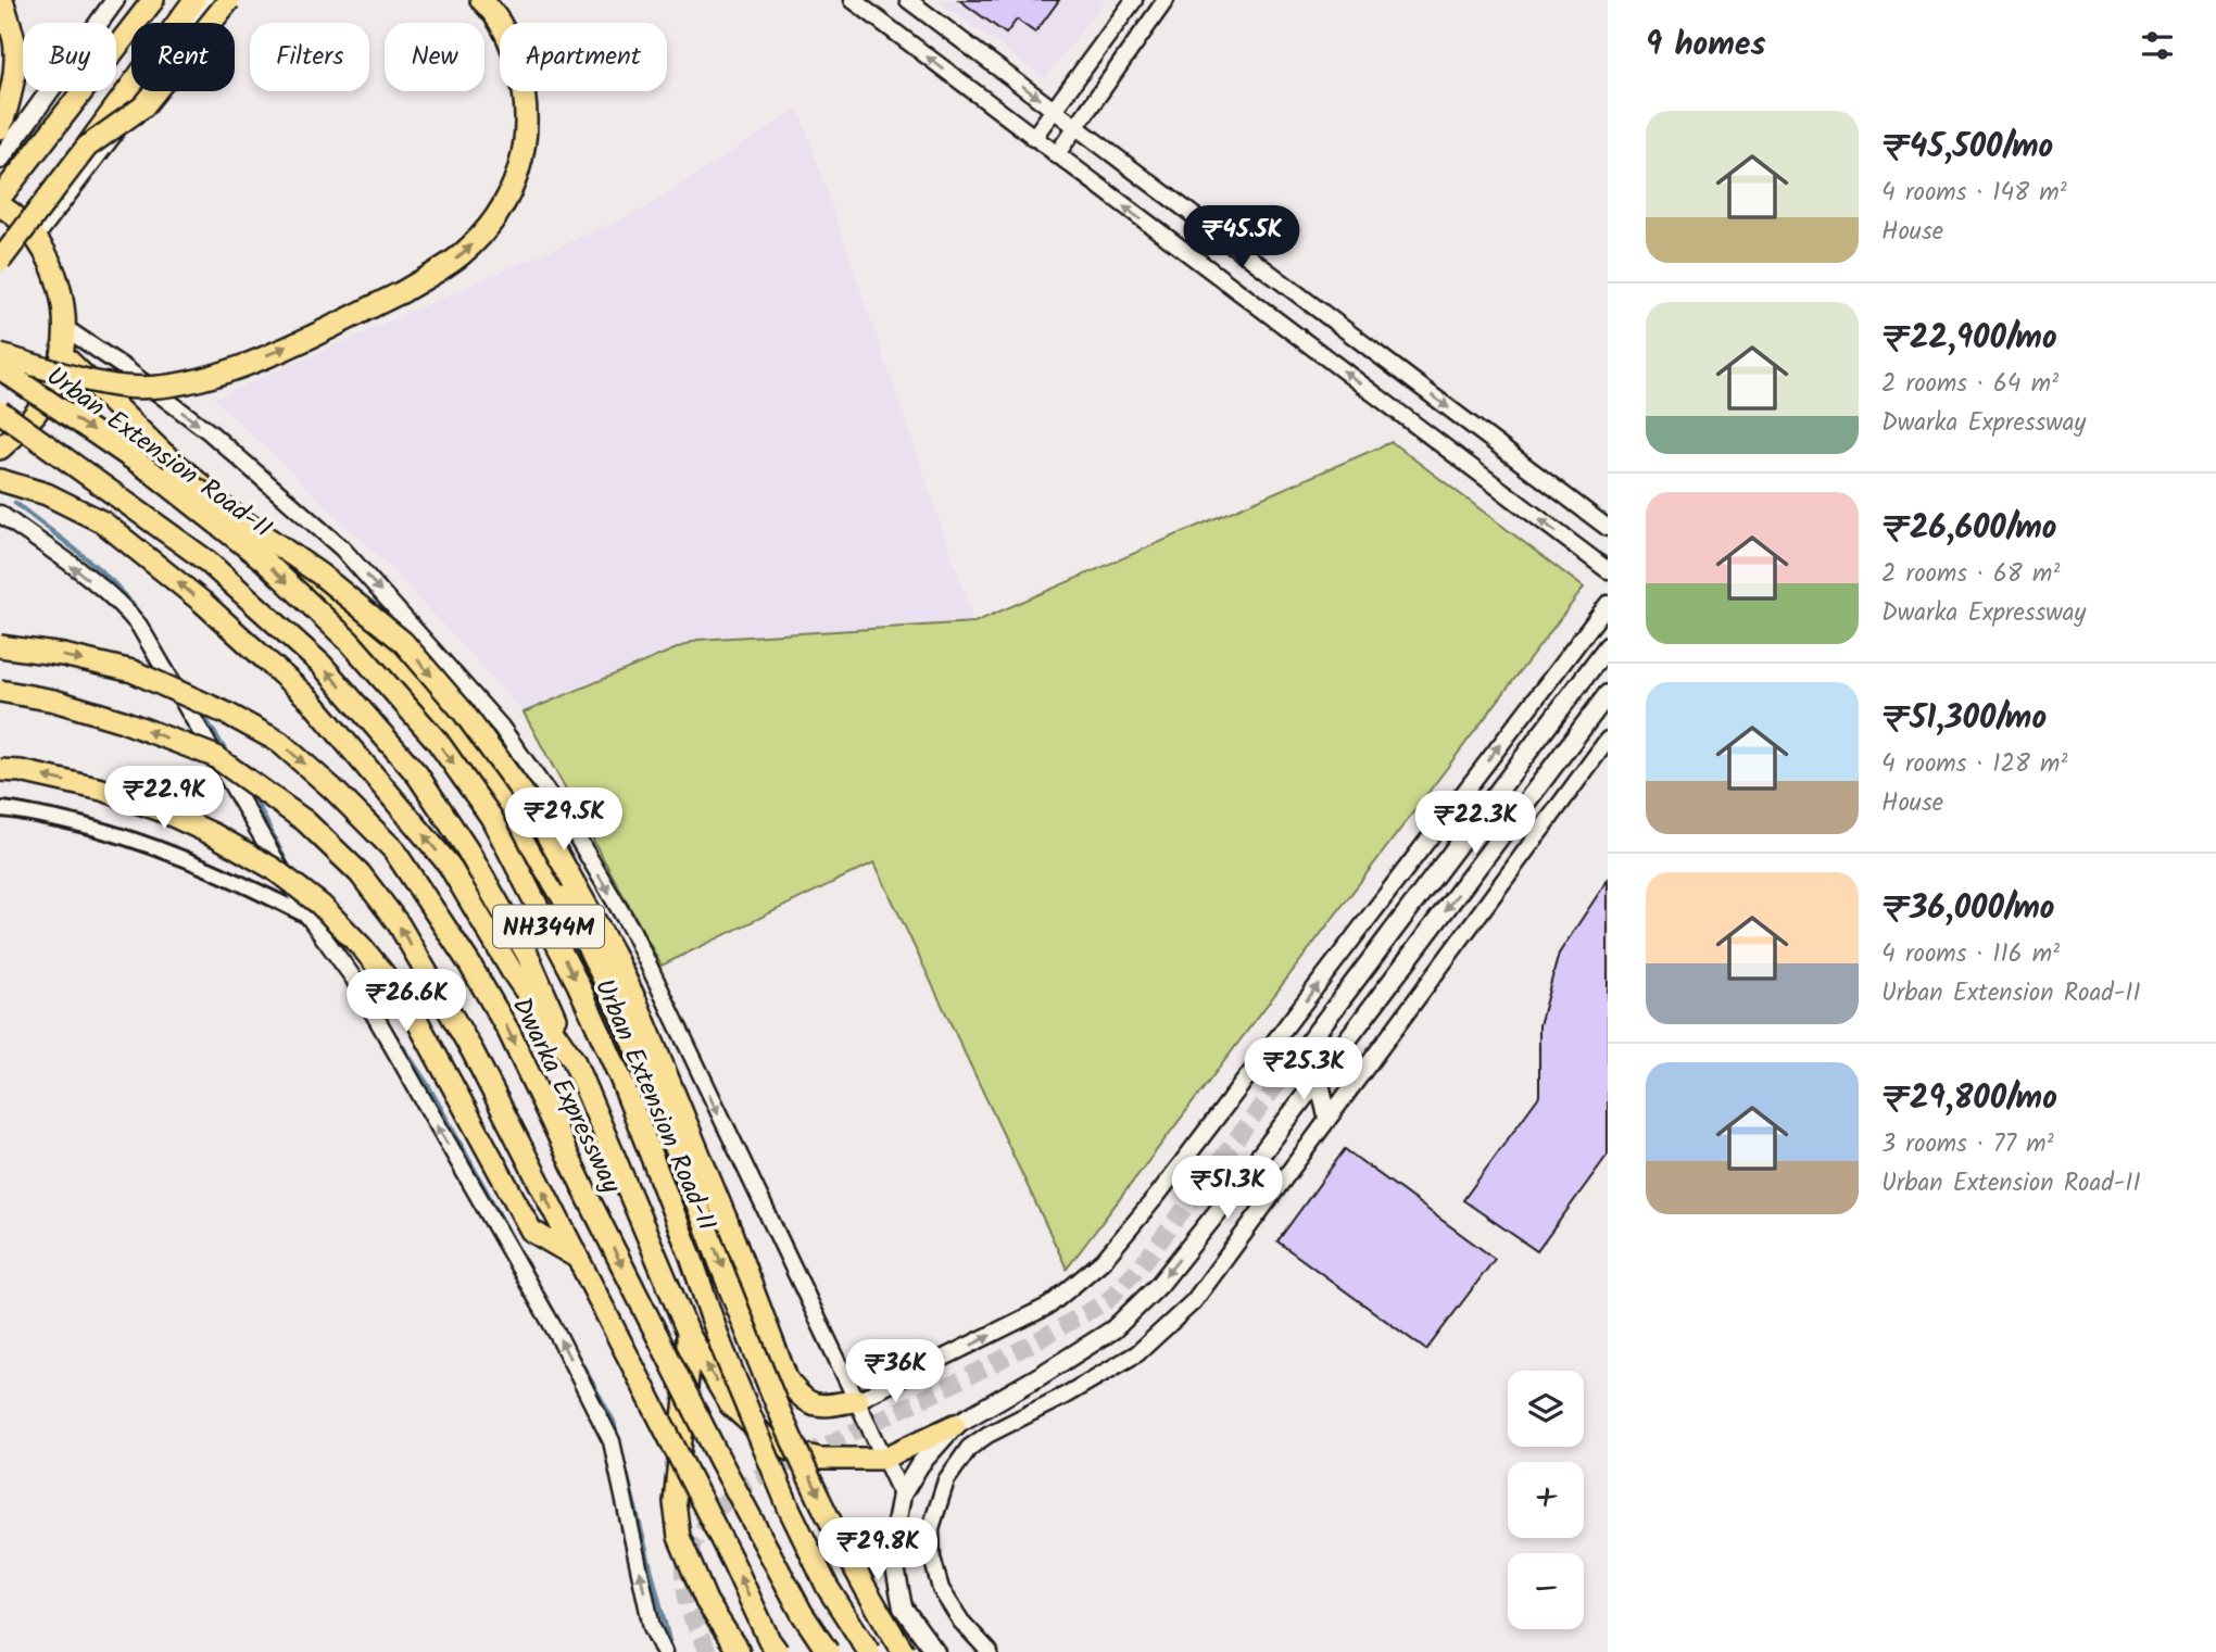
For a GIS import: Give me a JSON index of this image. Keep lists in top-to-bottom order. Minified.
{"streets":{"highway":["Urban Extension Road-II","NH344M","Dwarka Expressway"]},"page":{"heading":"9 homes","chip":["Buy","Rent","Filters","New","Apartment"],"list":[{"name":"₹45,500/mo","note":"4 rooms · 148 m² · House"},{"name":"₹22,900/mo","note":"2 rooms · 64 m² · Dwarka Expressway"},{"name":"₹26,600/mo","note":"2 rooms · 68 m² · Dwarka Expressway"},{"name":"₹51,300/mo","note":"4 rooms · 128 m² · House"},{"name":"₹36,000/mo","note":"4 rooms · 116 m² · Urban Extension Road-II"},{"name":"₹29,800/mo","note":"3 rooms · 77 m² · Urban Extension Road-II"}],"price":["₹45.5K","₹22.9K","₹29.5K","₹22.3K","₹26.6K","₹25.3K","₹51.3K","₹36K","₹29.8K"],"map_buttons":["+","−"]}}
